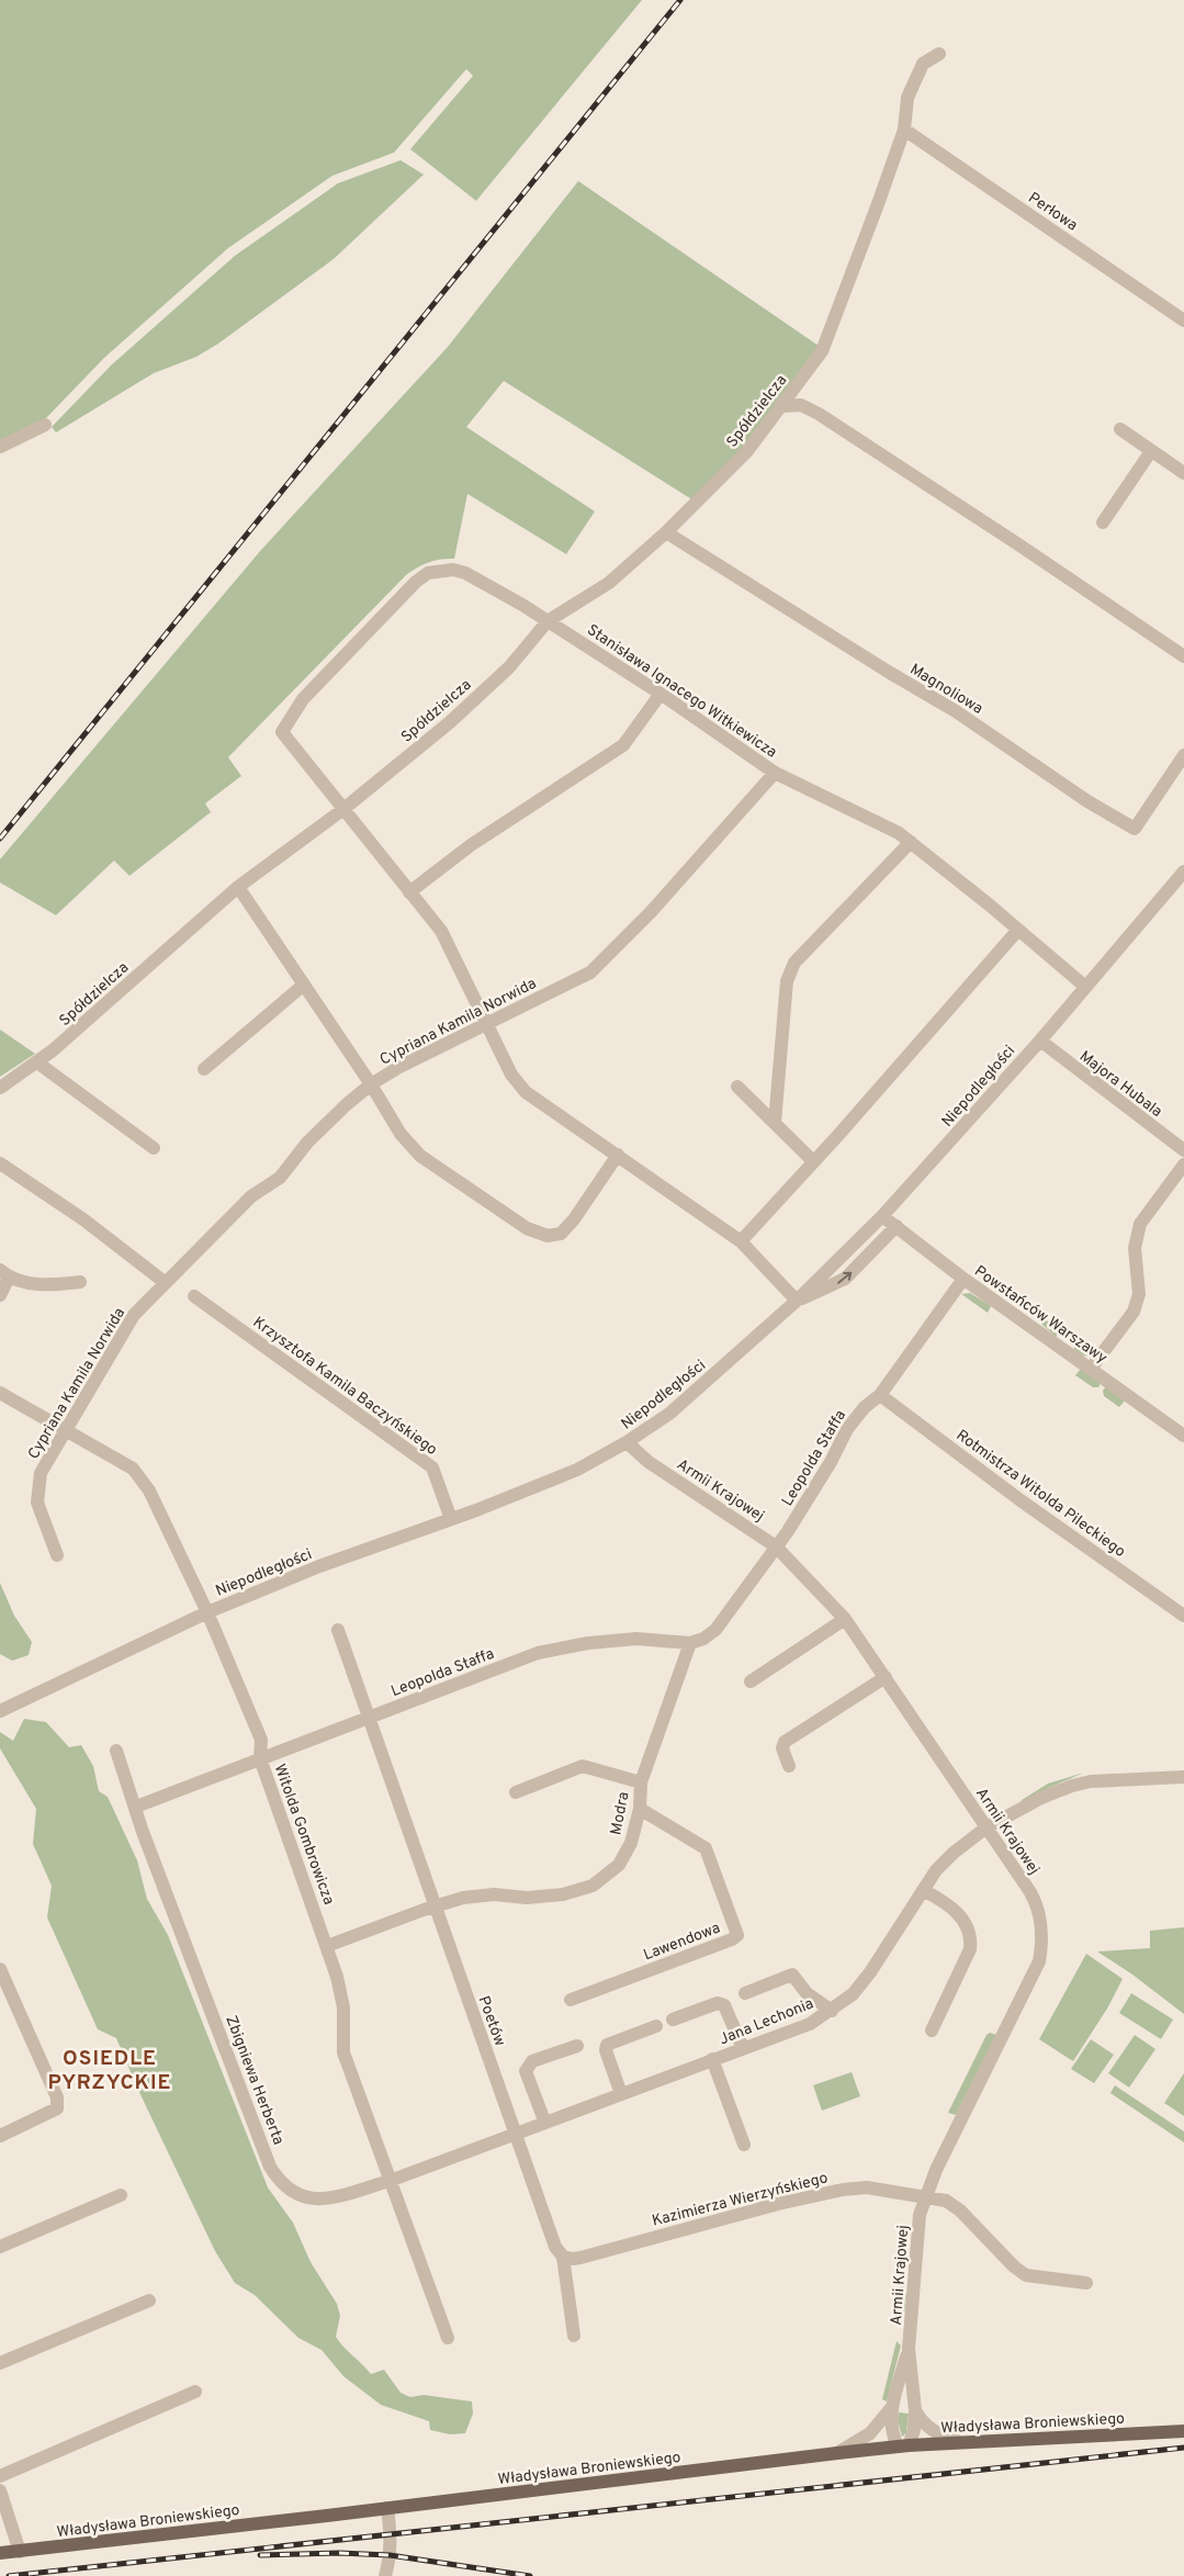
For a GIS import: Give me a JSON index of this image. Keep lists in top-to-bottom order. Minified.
{"streets":{"main road":["Władysława Broniewskiego"],"street":["Perłowa","Spółdzielcza","Magnoliowa","Stanisława Ignacego Witkiewicza","Cypriana Kamila Norwida","Majora Hubala","Niepodległości","Powstańców Warszawy","Krzysztofa Kamila Baczyńskiego","Leopolda Staffa","Armii Krajowej","Rotmistrza Witolda Pileckiego","Modra","Witolda Gombrowicza","Lawendowa","Poetów","Jana Lechonia","Zbigniewa Herberta","Kazimierza Wierzyńskiego"]},"crossings":[["Perłowa","Spółdzielcza"],["Spółdzielcza","Magnoliowa"],["Spółdzielcza","Stanisława Ignacego Witkiewicza"],["Stanisława Ignacego Witkiewicza","Cypriana Kamila Norwida"],["Stanisława Ignacego Witkiewicza","Niepodległości"],["Cypriana Kamila Norwida","Witolda Gombrowicza"],["Majora Hubala","Niepodległości"],["Niepodległości","Powstańców Warszawy"],["Niepodległości","Krzysztofa Kamila Baczyńskiego"],["Niepodległości","Armii Krajowej"],["Niepodległości","Witolda Gombrowicza"],["Powstańców Warszawy","Leopolda Staffa"],["Leopolda Staffa","Armii Krajowej"],["Leopolda Staffa","Rotmistrza Witolda Pileckiego"],["Leopolda Staffa","Modra"],["Leopolda Staffa","Witolda Gombrowicza"],["Leopolda Staffa","Poetów"],["Leopolda Staffa","Zbigniewa Herberta"],["Armii Krajowej","Jana Lechonia"],["Armii Krajowej","Kazimierza Wierzyńskiego"],["Armii Krajowej","Władysława Broniewskiego"],["Modra","Lawendowa"],["Modra","Poetów"],["Witolda Gombrowicza","Zbigniewa Herberta"],["Poetów","Jana Lechonia"],["Poetów","Zbigniewa Herberta"],["Poetów","Kazimierza Wierzyńskiego"],["Jana Lechonia","Zbigniewa Herberta"]],"districts":["OSIEDLE PYRZYCKIE"]}
